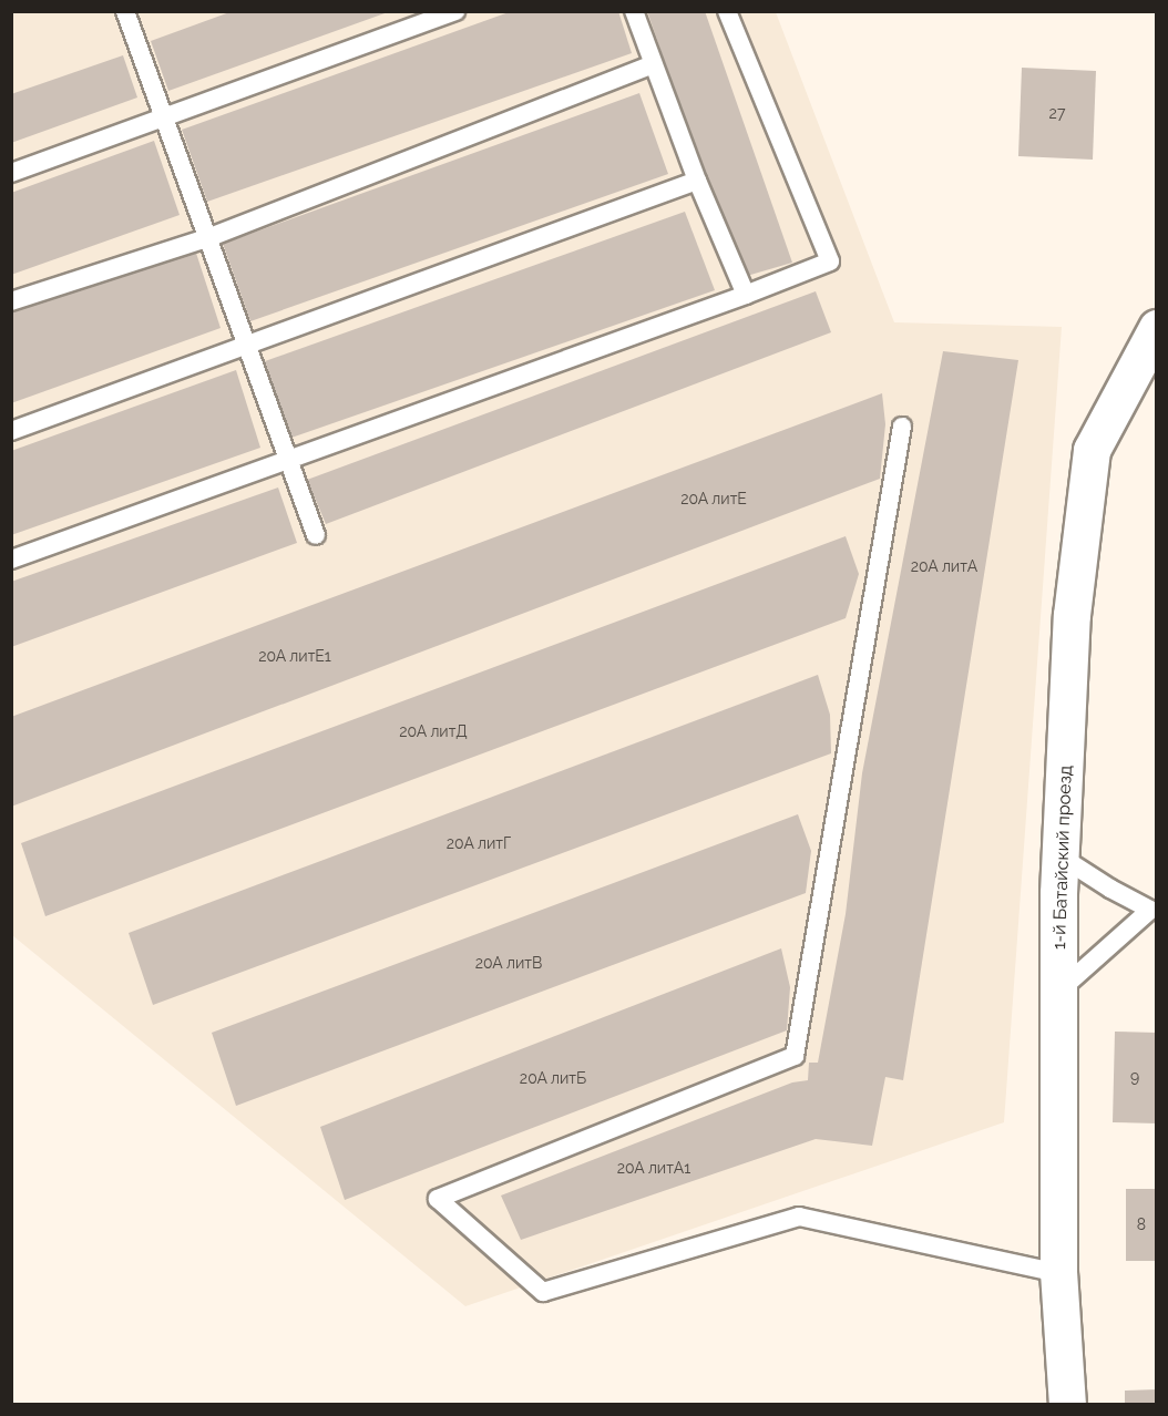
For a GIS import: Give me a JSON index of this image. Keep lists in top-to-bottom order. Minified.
{"streets":{"street":["1-й Батайский проезд"]},"house_numbers":["27","20А литЕ","20А литА","20А литЕ1","20А литД","20А литГ","20А литВ","9","20А литБ","20А литА1","8"]}
